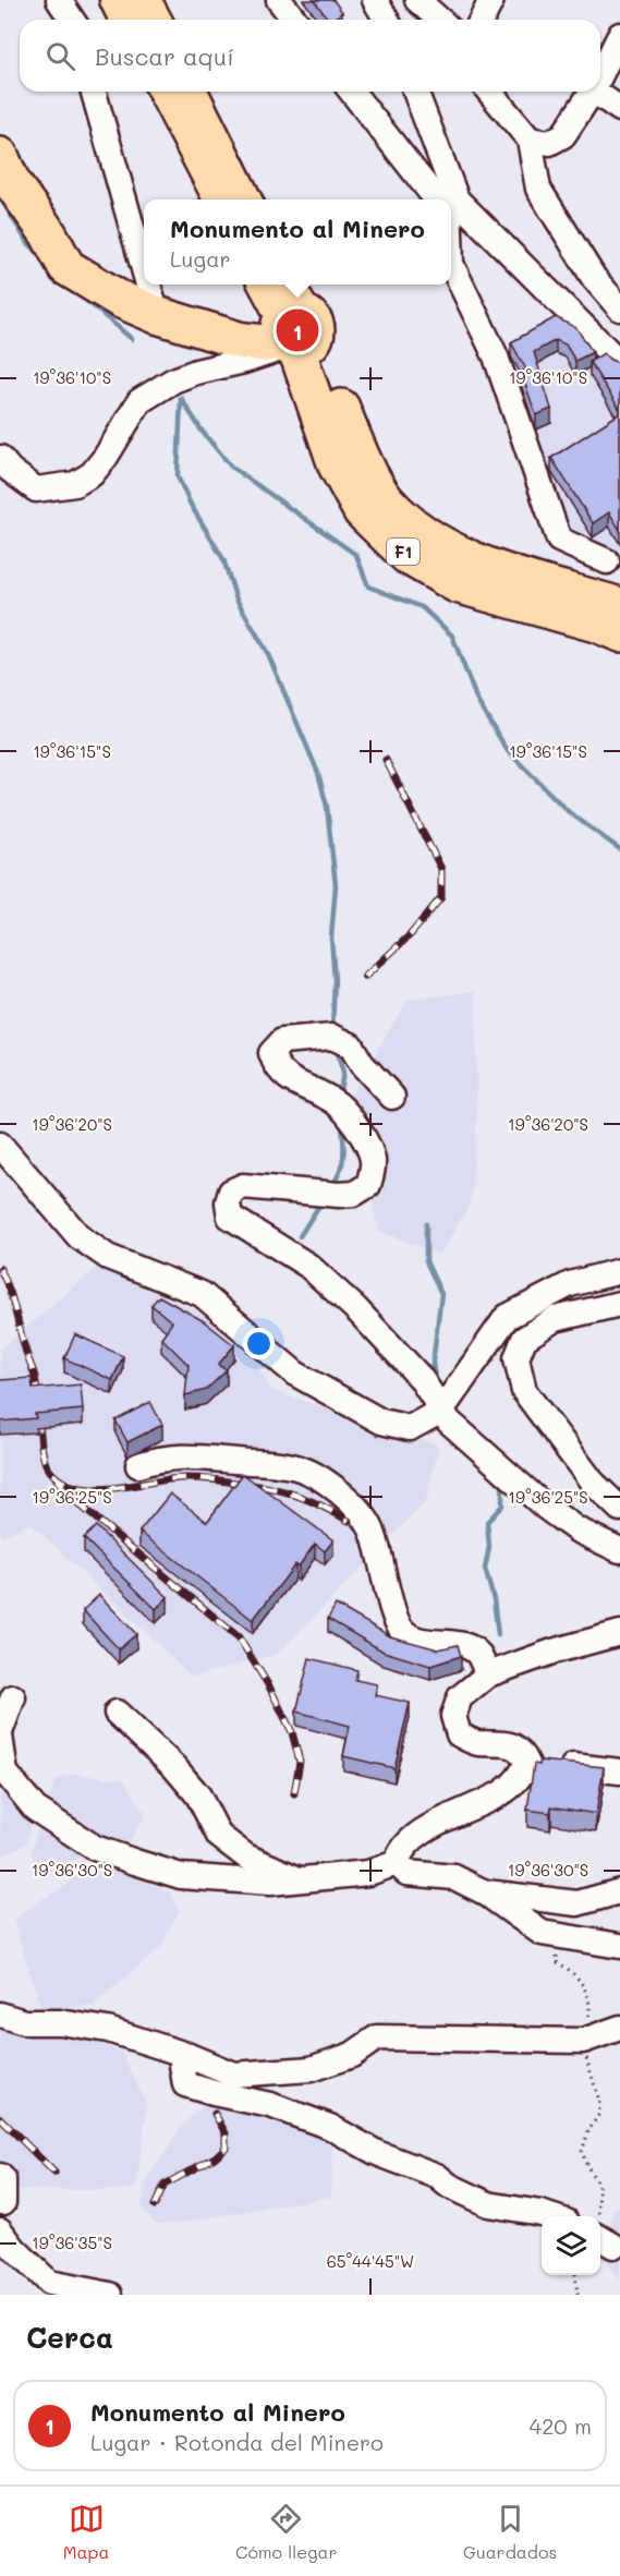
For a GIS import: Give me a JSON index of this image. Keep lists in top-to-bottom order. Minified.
{"streets":{"highway":["F1"]},"page":{"search":"Buscar aquí","popup":["Monumento al Minero","Lugar"],"pins":"1","heading":"Cerca","list":[{"mark":"1","name":"Monumento al Minero","note":"Lugar · Rotonda del Minero","value":"420 m"}],"nav":["Mapa","Cómo llegar","Guardados"]},"coordinates":["19°36'10\"S","19°36'15\"S","19°36'20\"S","19°36'25\"S","19°36'30\"S","19°36'35\"S","65°44'45\"W"]}
